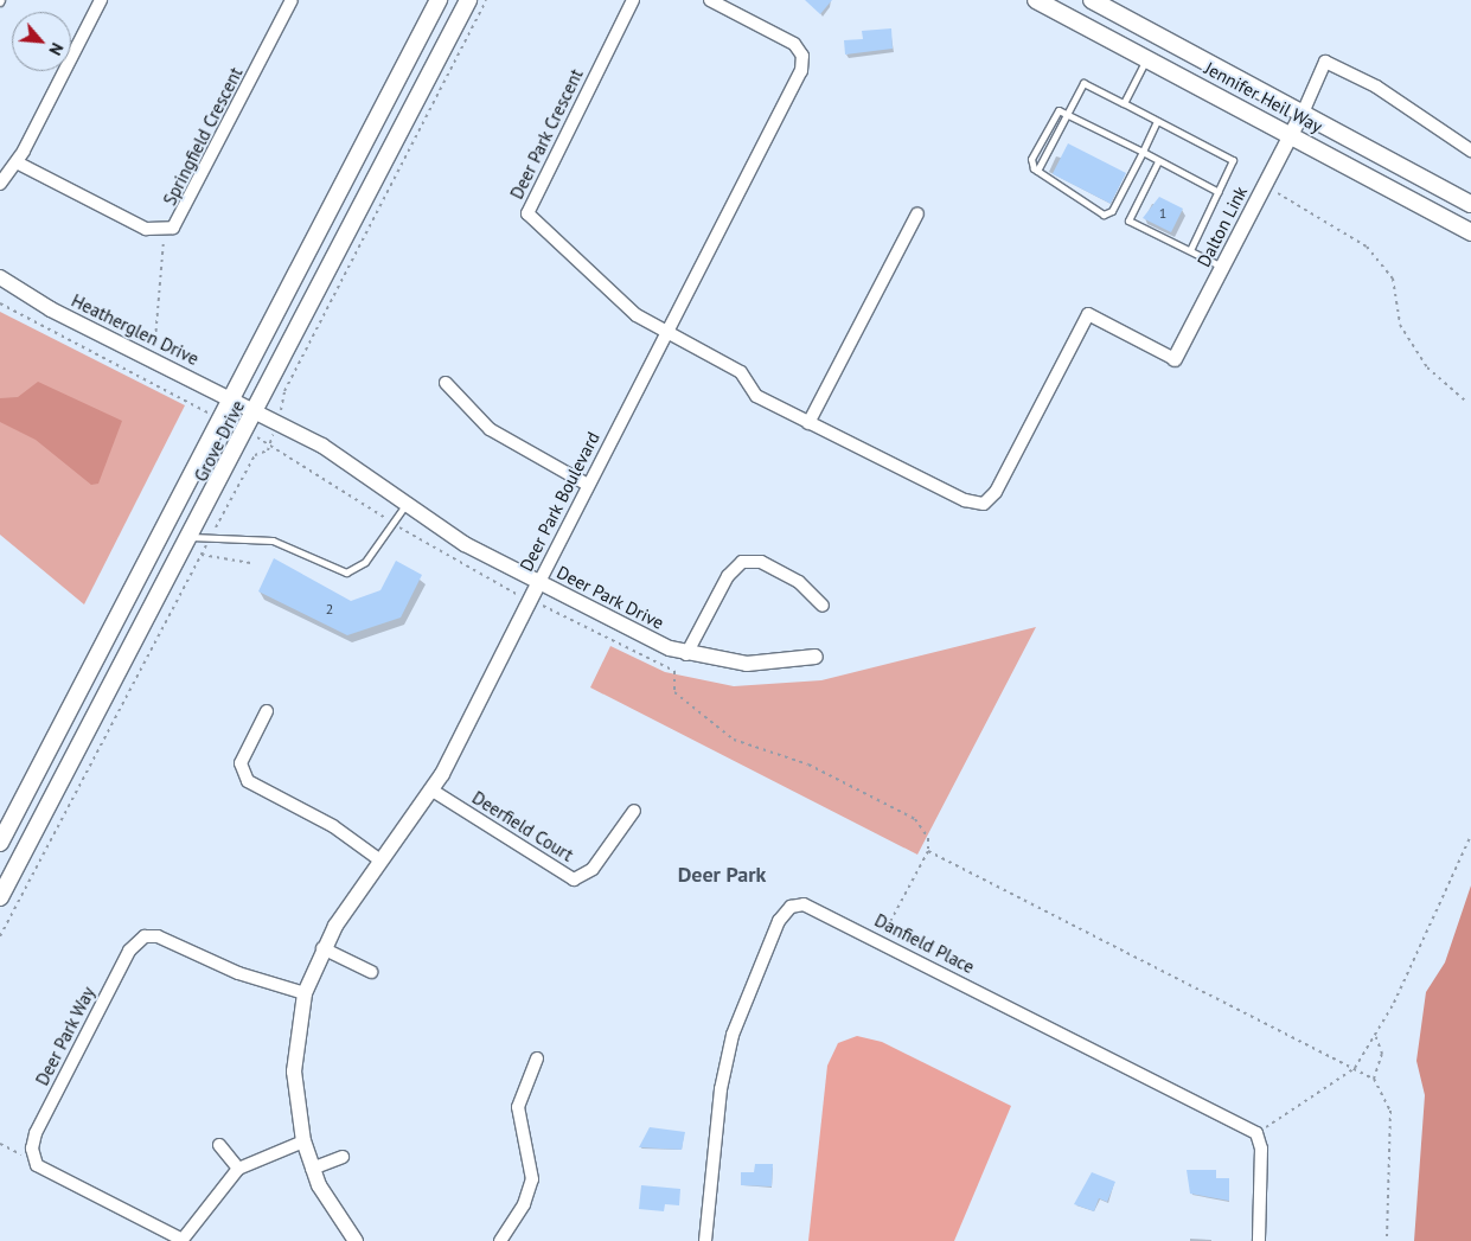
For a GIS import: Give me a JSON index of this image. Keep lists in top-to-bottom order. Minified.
{"streets":{"main road":["Jennifer Heil Way","Grove Drive"],"street":["Deer Park Crescent","Springfield Crescent","Dalton Link","Heatherglen Drive","Deer Park Boulevard","Deer Park Drive","Deerfield Court","Danfield Place","Deer Park Way"]},"crossings":[["Jennifer Heil Way","Dalton Link"],["Deer Park Crescent","Deer Park Boulevard"],["Heatherglen Drive","Grove Drive"],["Heatherglen Drive","Deer Park Drive"],["Grove Drive","Deer Park Drive"],["Deer Park Boulevard","Deer Park Drive"],["Deer Park Boulevard","Deerfield Court"],["Deer Park Boulevard","Deer Park Way"]],"districts":["Deer Park"],"house_numbers":["1","2"],"north":"bottom right"}
